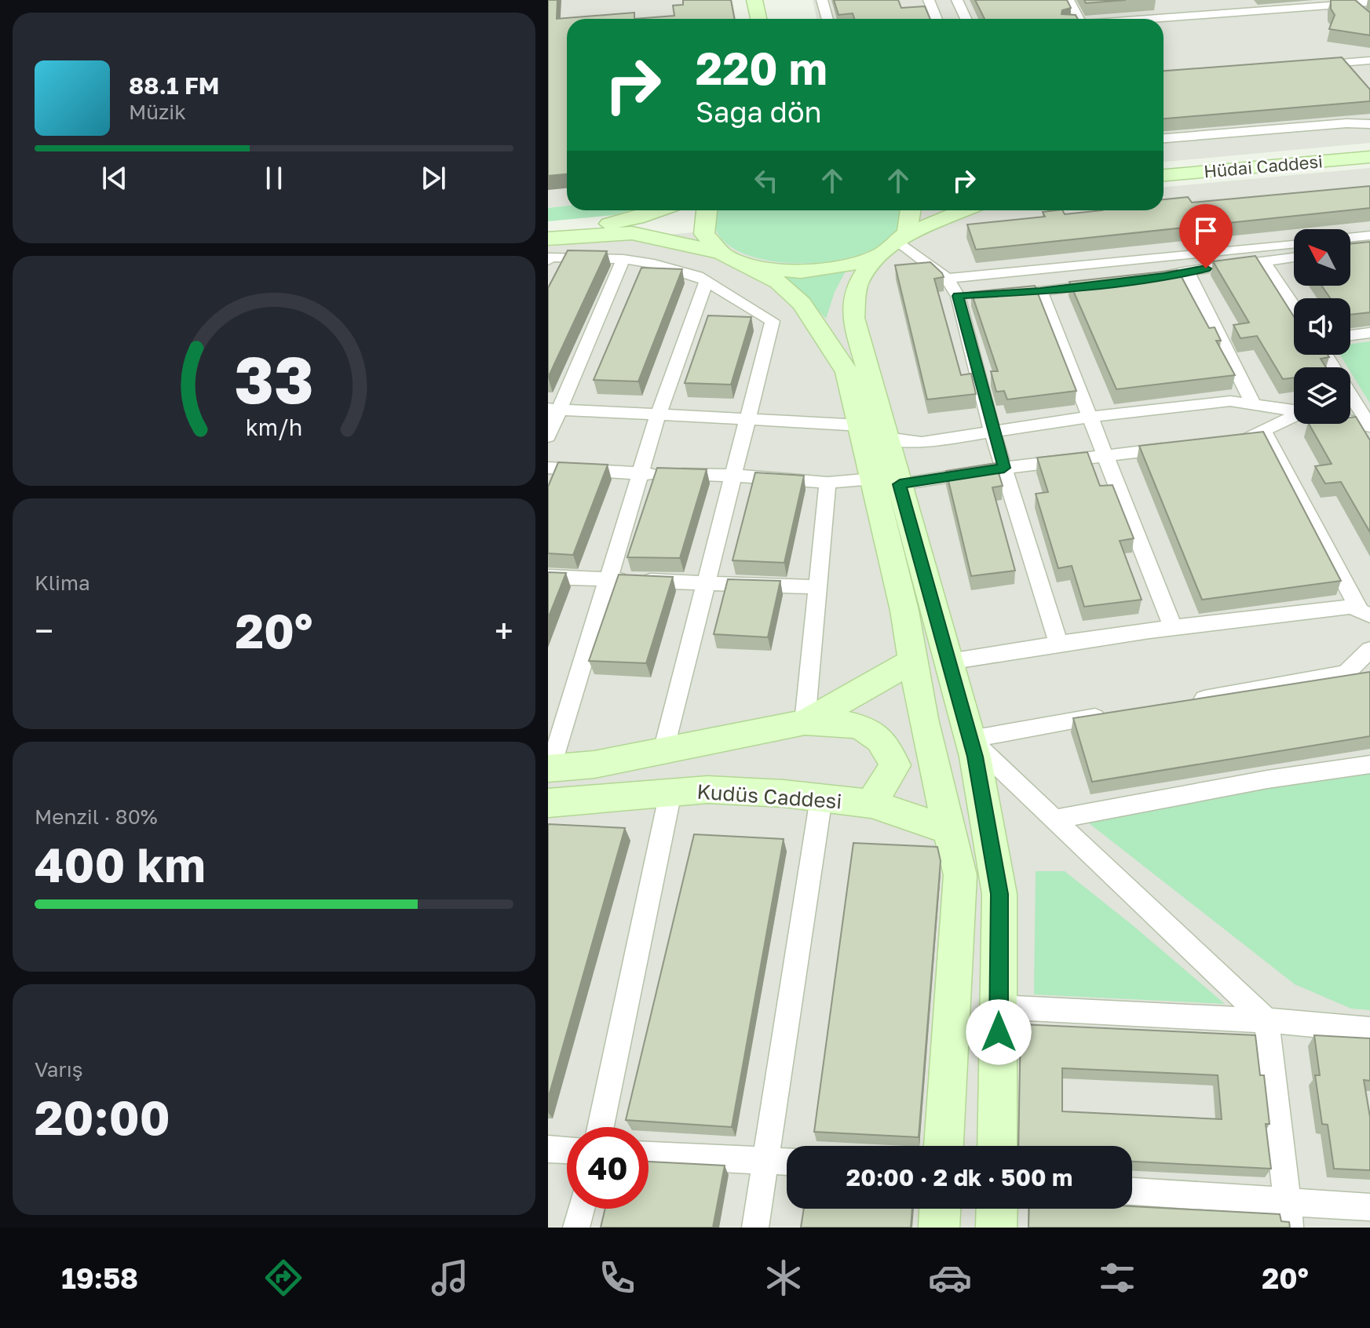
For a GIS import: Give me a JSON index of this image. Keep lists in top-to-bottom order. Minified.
{"streets":{"street":["Hüdai Caddesi","Kudüs Caddesi"]},"north":"top left","page":{"turn":["220 m","Sağa dön"],"song":["88.1 FM","Müzik"],"tile":["Klima",["Menzil · 80%","400 km"],["Varış","20:00"]],"heat":["−","20°","+"],"limit":"40","trip":"20:00 · 2 dk · 500 m","tabs":["19:58","20°"],"gauge":["33","km/h"]}}
